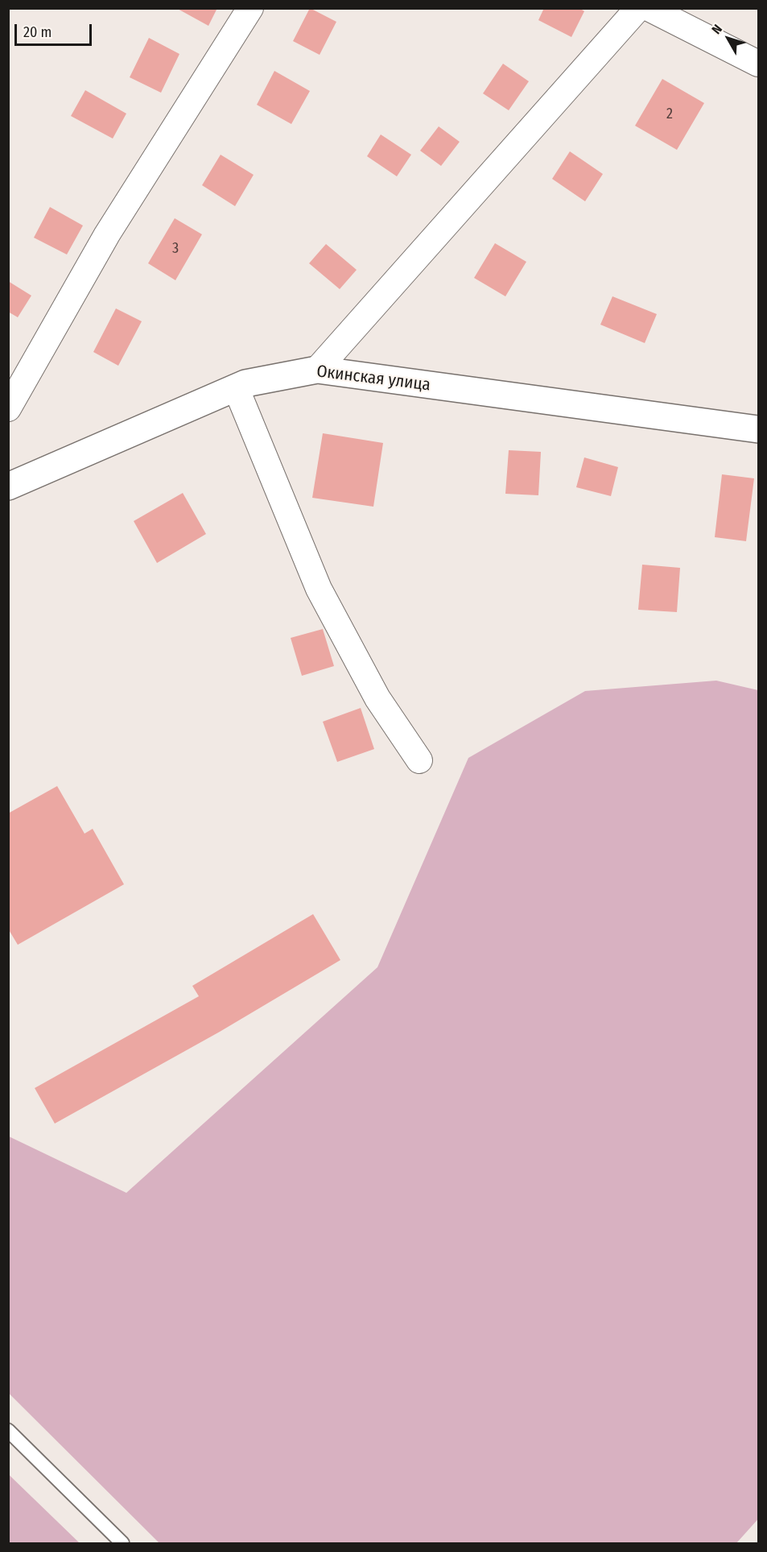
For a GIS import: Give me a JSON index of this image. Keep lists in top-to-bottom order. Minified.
{"streets":{"street":["Окинская улица"]},"house_numbers":["2","3"],"scale_bar":"20 m","north":"top left"}
